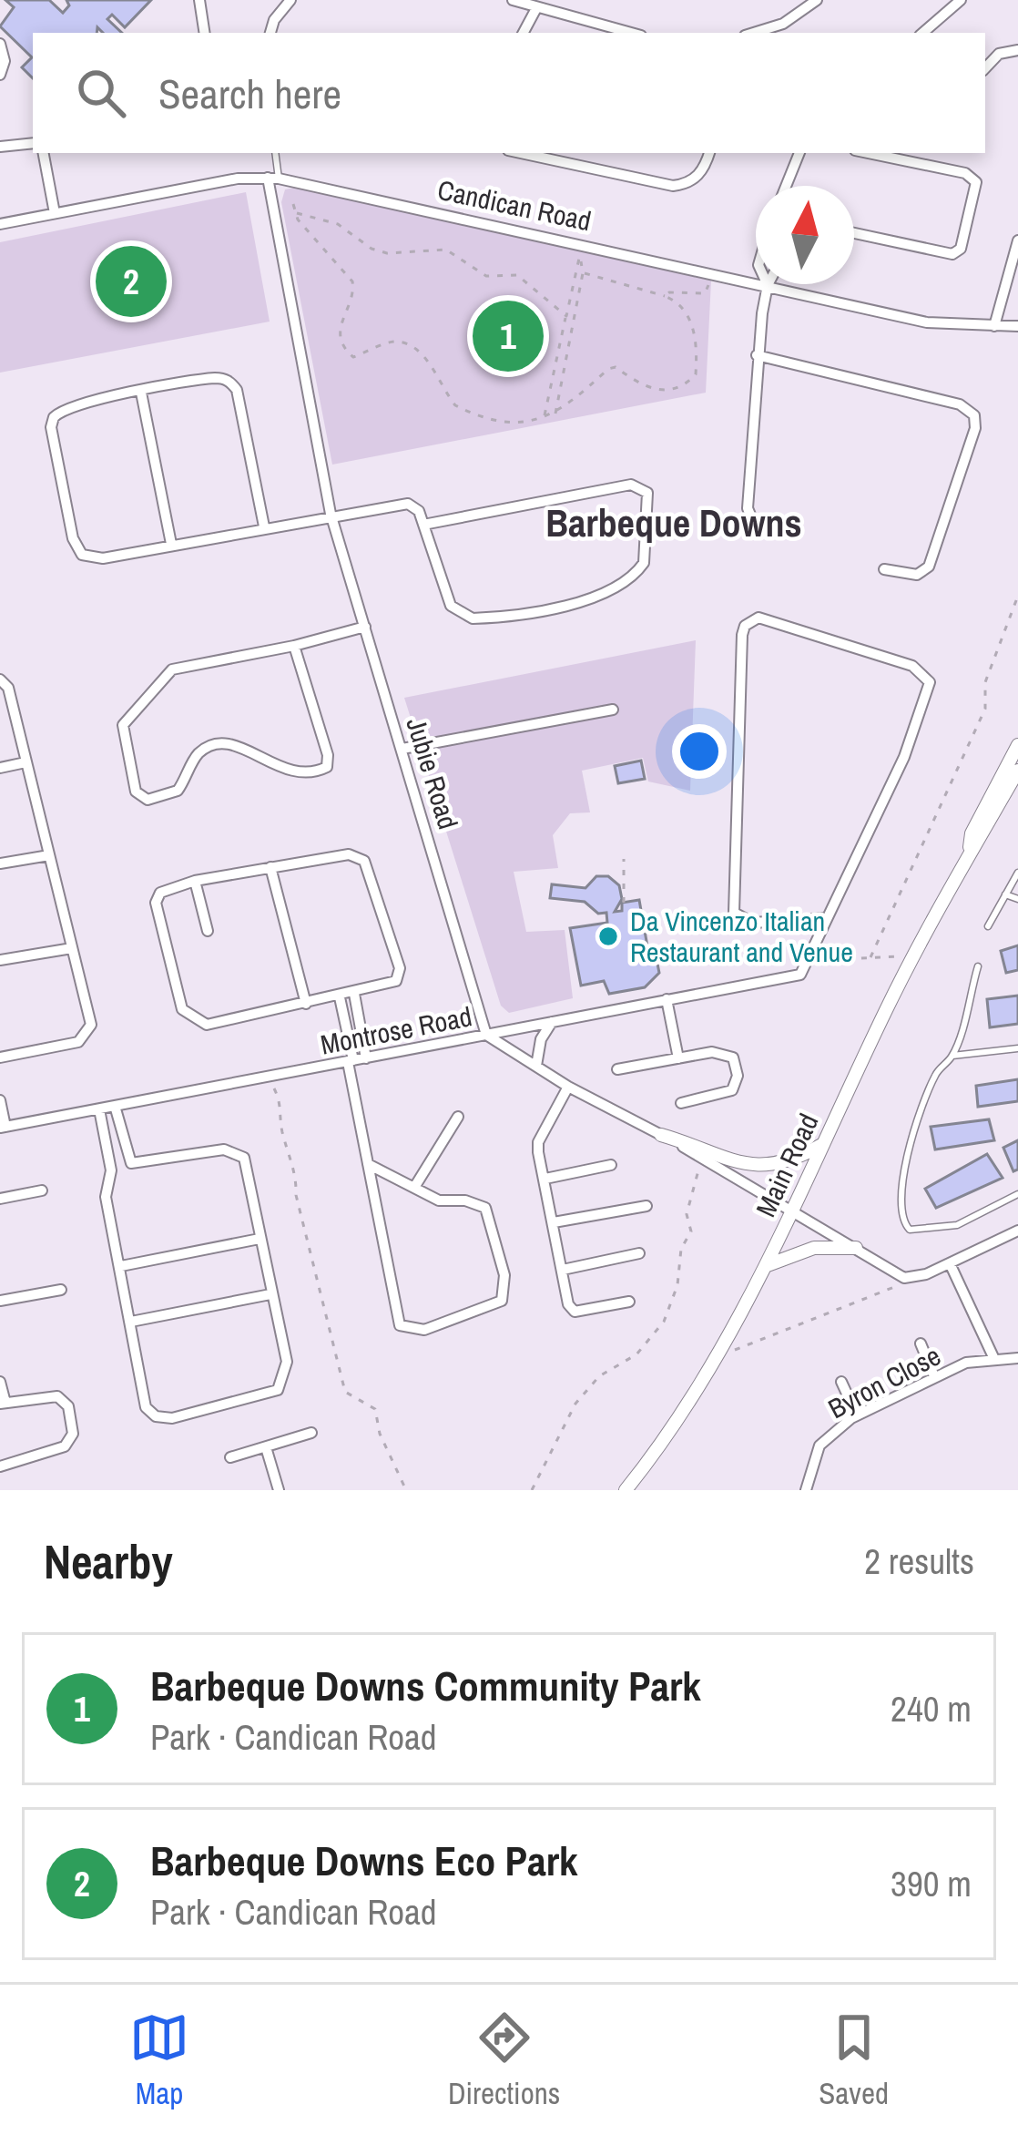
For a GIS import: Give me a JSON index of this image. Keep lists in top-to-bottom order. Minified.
{"streets":{"street":["Candican Road","Jubie Road","Montrose Road","Main Road","Byron Close"]},"crossings":[["Candican Road","Jubie Road"],["Jubie Road","Montrose Road"]],"districts":["Barbeque Downs"],"places":["Da Vincenzo Italian Restaurant and Venue"],"north":"top","page":{"search":"Search here","pins":["2","1"],"heading":["Nearby","2 results"],"list":[{"mark":"1","name":"Barbeque Downs Community Park","note":"Park · Candican Road","value":"240 m"},{"mark":"2","name":"Barbeque Downs Eco Park","note":"Park · Candican Road","value":"390 m"}],"nav":["Map","Directions","Saved"]}}
